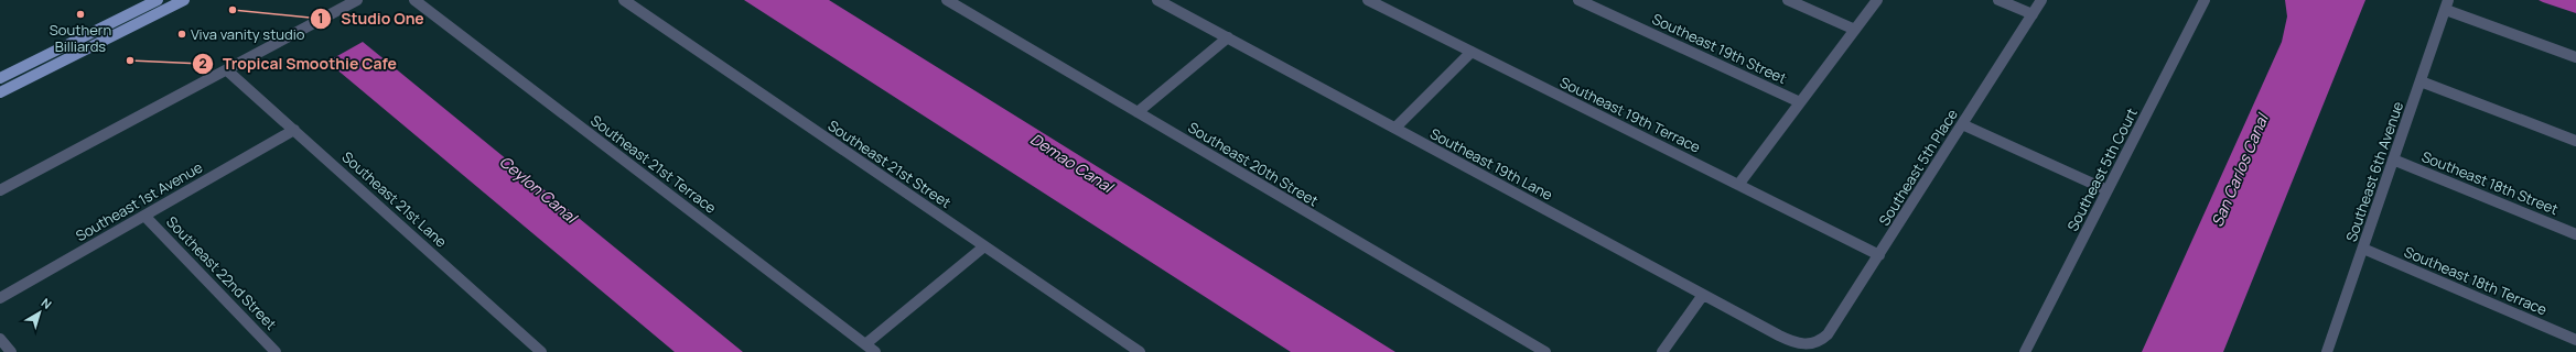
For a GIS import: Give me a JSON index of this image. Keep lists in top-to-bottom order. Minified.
{"streets":{"street":["Southeast 19th Street","Southeast 19th Terrace","Southeast 21st Terrace","Southeast 21st Street","Southeast 20th Street","Southeast 19th Lane","Southeast 5th Place","Southeast 5th Court","Southeast 6th Avenue","Southeast 18th Street","Southeast 21st Lane","Southeast 1st Avenue","Southeast 22nd Street","Southeast 18th Terrace"]},"crossings":[["Southeast 19th Terrace","Southeast 5th Place"],["Southeast 19th Lane","Southeast 5th Place"],["Southeast 6th Avenue","Southeast 18th Street"],["Southeast 6th Avenue","Southeast 18th Terrace"],["Southeast 21st Lane","Southeast 1st Avenue"],["Southeast 1st Avenue","Southeast 22nd Street"]],"water":["Demao Canal","San Carlos Canal","Ceylon Canal"],"places":["Studio One","Southern Billiards","Viva vanity studio","Tropical Smoothie Cafe"],"north":"top right"}
